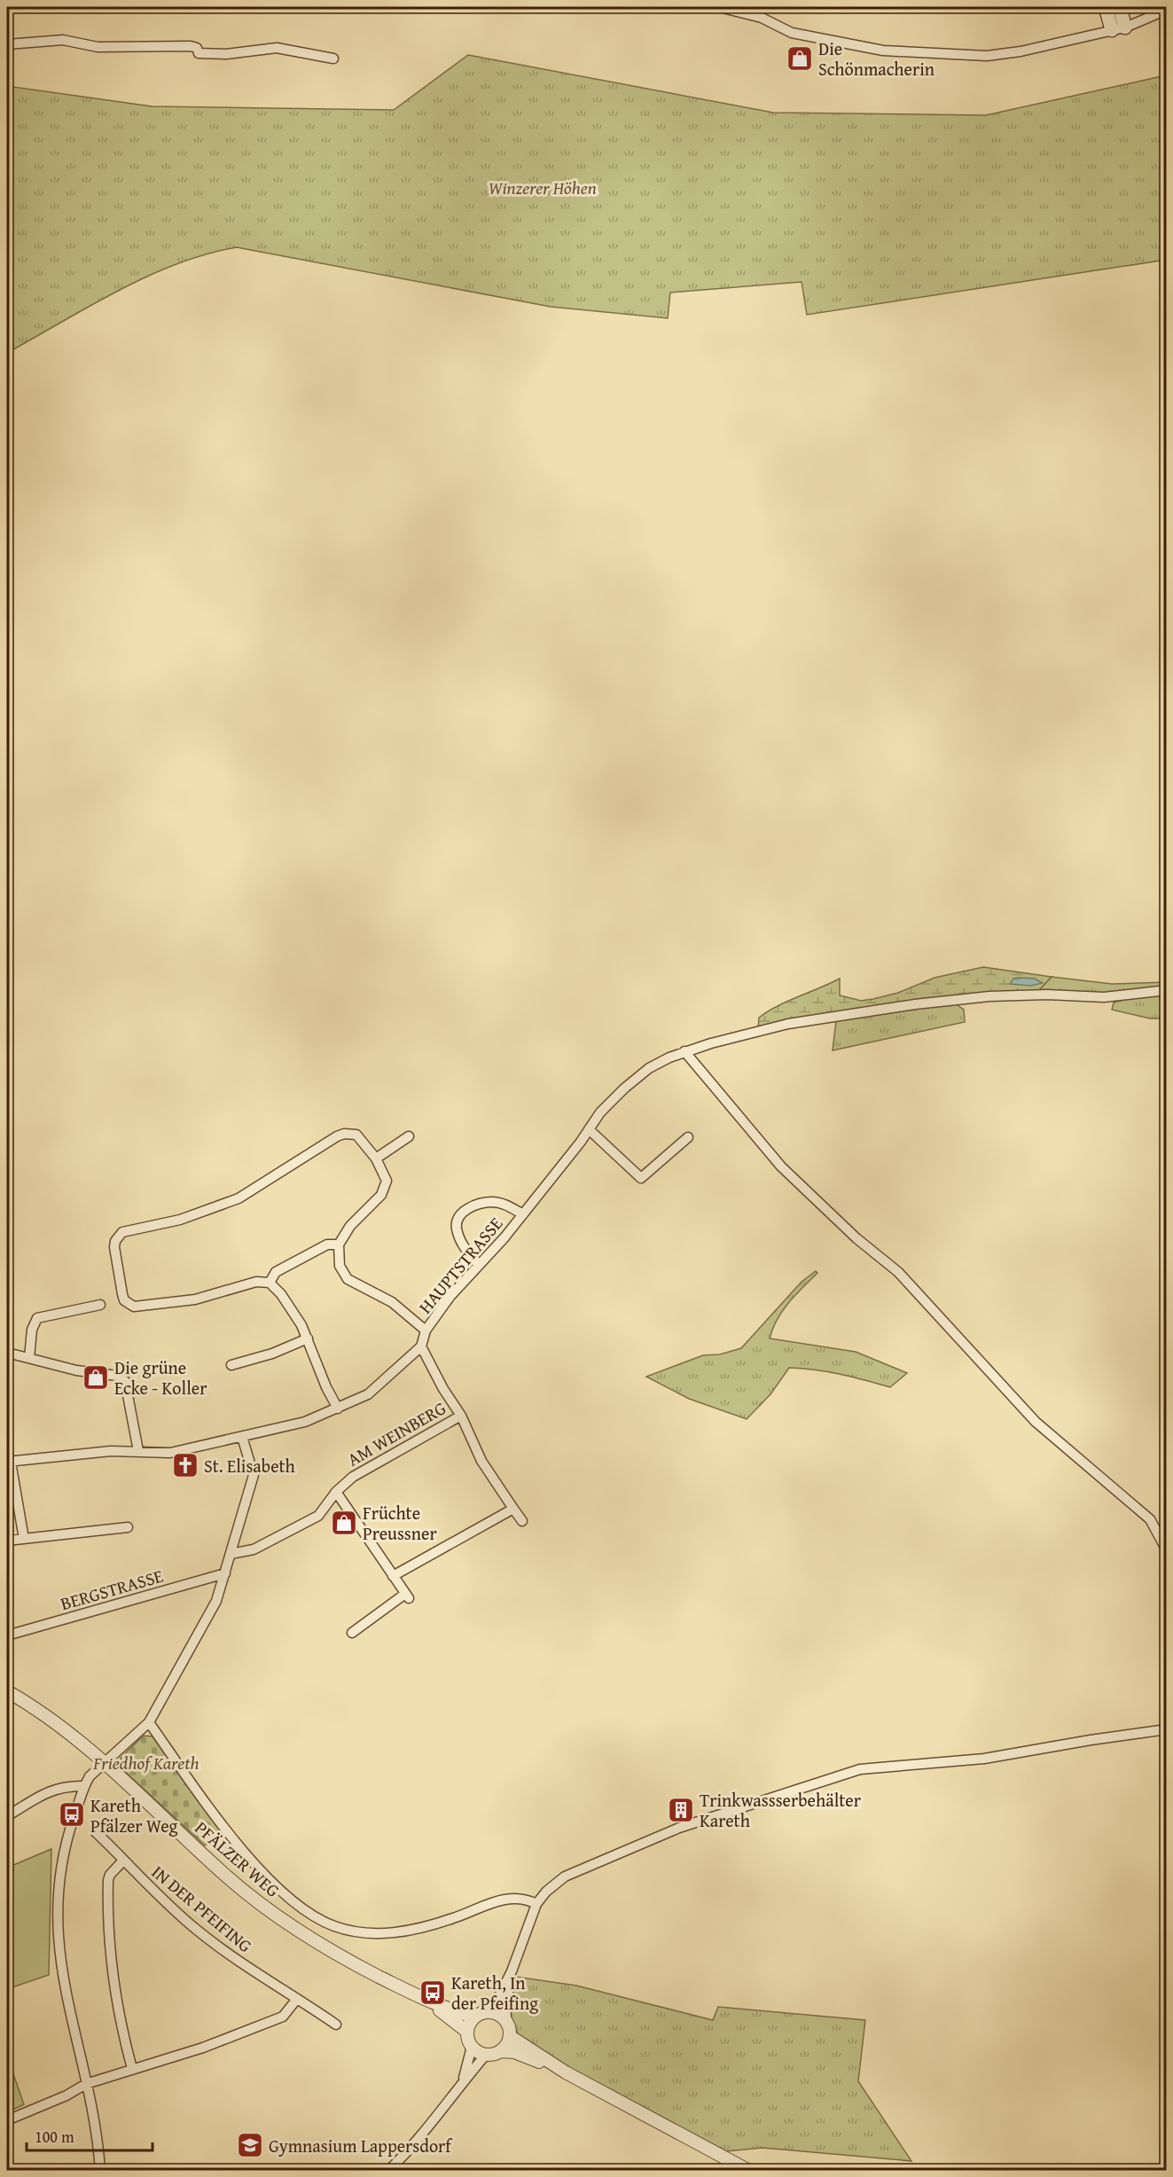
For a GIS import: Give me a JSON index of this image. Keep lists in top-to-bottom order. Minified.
{"streets":{"street":["HAUPTSTRASSE","AM WEINBERG","BERGSTRASSE","PFÄLZER WEG","IN DER PFEIFING"]},"crossings":[["HAUPTSTRASSE","AM WEINBERG"]],"parks":["Winzerer Höhen","Friedhof Kareth"],"places":{"shop":["Die Schönmacherin","Die grüne Ecke - Koller","Früchte Preussner"],"church":["St. Elisabeth"],"building":["Trinkwassserbehälter Kareth"],"bus stop":["Kareth Pfälzer Weg","Kareth, In der Pfeifing"],"school or university":["Gymnasium Lappersdorf"]},"scale_bar":"100 m"}
